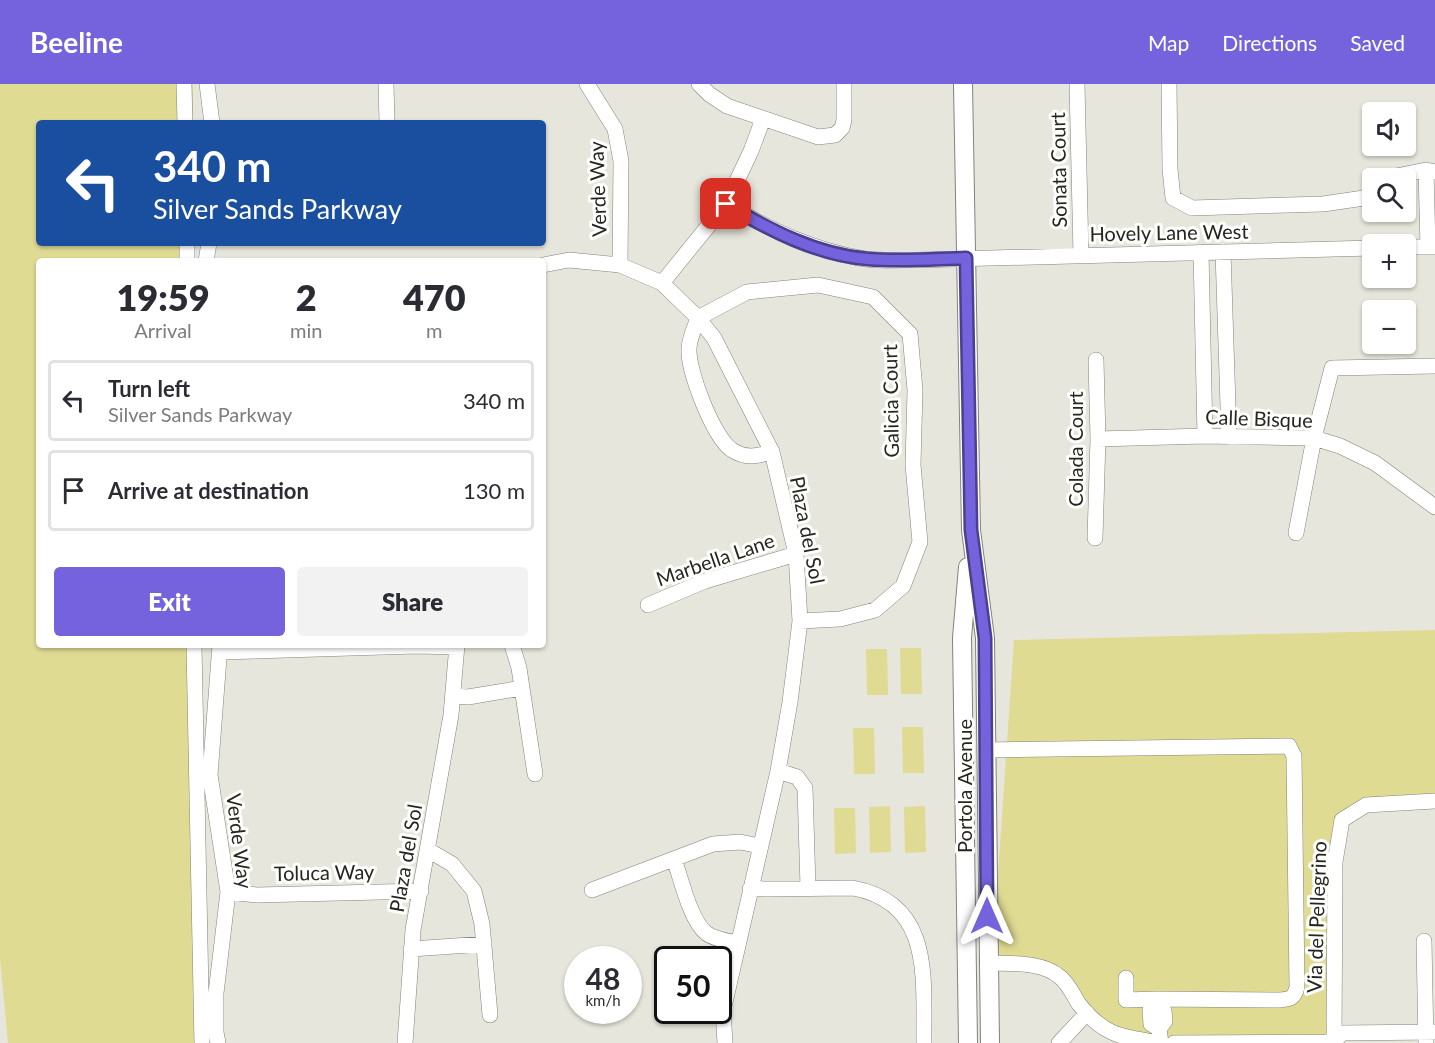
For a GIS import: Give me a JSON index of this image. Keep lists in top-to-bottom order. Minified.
{"streets":{"main road":["Portola Avenue"],"street":["Sonata Court","Verde Way","Hovely Lane West","Galicia Court","Calle Bisque","Colada Court","Plaza del Sol","Marbella Lane","Toluca Way","Via del Pellegrino"]},"crossings":[["Sonata Court","Hovely Lane West"],["Verde Way","Plaza del Sol"],["Verde Way","Toluca Way"],["Hovely Lane West","Portola Avenue"],["Galicia Court","Plaza del Sol"],["Calle Bisque","Colada Court"],["Plaza del Sol","Marbella Lane"],["Plaza del Sol","Toluca Way"]],"page":{"header":"Beeline","nav":["Map","Directions","Saved"],"map_buttons":["+","−"],"turn":["340 m","Silver Sands Parkway"],"eta":["19:59","Arrival","2","min","470","m"],"list":[{"name":"Turn left","note":"Silver Sands Parkway","value":"340 m"},{"name":"Arrive at destination","value":"130 m"}],"buttons":["Exit","Share"],"speed":"48 km/h","limit":"50"}}
